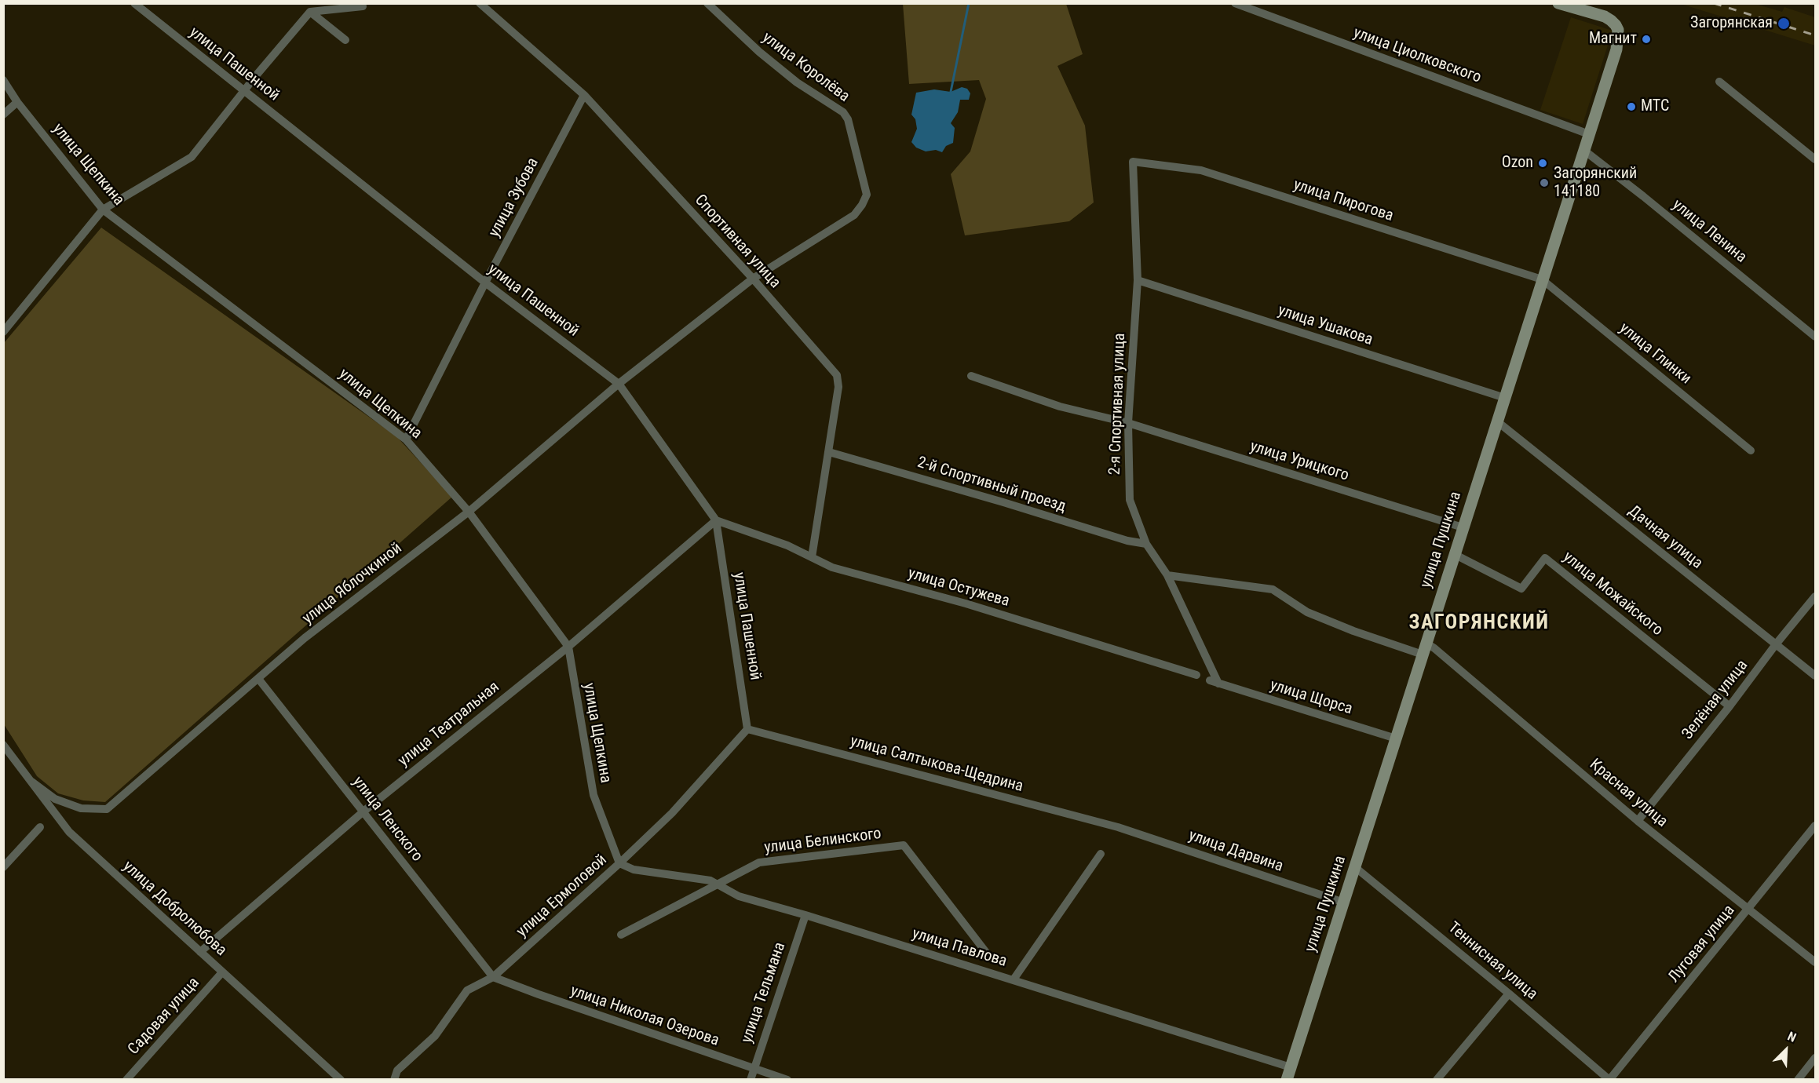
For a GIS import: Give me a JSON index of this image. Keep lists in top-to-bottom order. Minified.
{"streets":{"main road":["улица Пушкина"],"street":["улица Циолковского","улица Пашенной","улица Королёва","улица Щепкина","улица Зубова","улица Пирогова","улица Ленина","Спортивная улица","улица Ушакова","улица Глинки","2-я Спортивная улица","улица Урицкого","2-й Спортивный проезд","Дачная улица","улица Яблочкиной","улица Остужева","улица Можайского","улица Щорса","Зелёная улица","улица Театральная","улица Салтыкова-Щедрина","Красная улица","улица Ленского","улица Белинского","улица Дарвина","улица Ермоловой","улица Добролюбова","Луговая улица","улица Павлова","Теннисная улица","улица Тельмана","Садовая улица","улица Николая Озерова"]},"crossings":[["улица Циолковского","улица Пушкина"],["улица Пашенной","улица Королёва"],["улица Пашенной","улица Зубова"],["улица Пашенной","улица Яблочкиной"],["улица Пашенной","улица Остужева"],["улица Пашенной","улица Театральная"],["улица Пашенной","улица Салтыкова-Щедрина"],["улица Пашенной","улица Ермоловой"],["улица Королёва","Спортивная улица"],["улица Королёва","улица Яблочкиной"],["улица Щепкина","улица Зубова"],["улица Щепкина","улица Яблочкиной"],["улица Щепкина","улица Театральная"],["улица Щепкина","улица Ермоловой"],["улица Щепкина","улица Павлова"],["улица Зубова","Спортивная улица"],["улица Пирогова","улица Глинки"],["улица Пирогова","2-я Спортивная улица"],["улица Пирогова","улица Пушкина"],["улица Ленина","улица Пушкина"],["Спортивная улица","2-й Спортивный проезд"],["Спортивная улица","улица Остужева"],["улица Ушакова","2-я Спортивная улица"],["улица Ушакова","улица Пушкина"],["улица Глинки","улица Пушкина"],["2-я Спортивная улица","улица Урицкого"],["2-я Спортивная улица","2-й Спортивный проезд"],["2-я Спортивная улица","улица Щорса"],["2-я Спортивная улица","Красная улица"],["улица Урицкого","улица Пушкина"],["Дачная улица","улица Пушкина"],["Дачная улица","Зелёная улица"],["улица Пушкина","улица Можайского"],["улица Пушкина","улица Щорса"],["улица Пушкина","Красная улица"],["улица Пушкина","улица Дарвина"],["улица Пушкина","улица Павлова"],["улица Пушкина","Теннисная улица"],["улица Яблочкиной","улица Ленского"],["улица Яблочкиной","улица Добролюбова"],["улица Остужева","улица Театральная"],["улица Можайского","Зелёная улица"],["Зелёная улица","Красная улица"],["улица Театральная","улица Ленского"],["улица Театральная","улица Добролюбова"],["улица Салтыкова-Щедрина","улица Дарвина"],["улица Салтыкова-Щедрина","улица Ермоловой"],["Красная улица","Луговая улица"],["улица Ленского","улица Ермоловой"],["улица Ленского","улица Николая Озерова"],["улица Белинского","улица Павлова"],["улица Ермоловой","улица Павлова"],["улица Ермоловой","улица Николая Озерова"],["улица Добролюбова","Садовая улица"],["Луговая улица","Теннисная улица"],["улица Павлова","улица Тельмана"],["улица Тельмана","улица Николая Озерова"]],"districts":["ЗАГОРЯНСКИЙ"],"places":["Загорянская","Магнит","МТС","Ozon","Загорянский 141180"],"north":"top right"}
